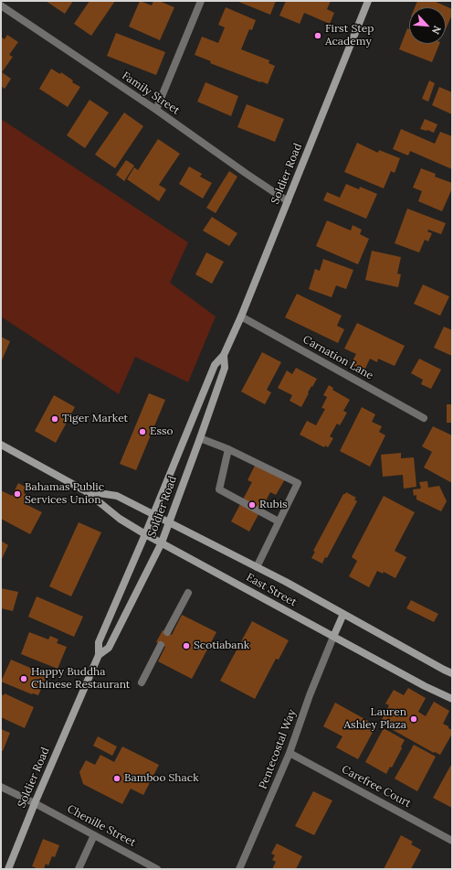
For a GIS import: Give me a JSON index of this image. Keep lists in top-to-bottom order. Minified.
{"streets":{"main road":["Soldier Road","East Street"],"street":["Family Street","Carnation Lane","Pentecostal Way","Carefree Court","Chenille Street"]},"crossings":[["Family Street","Soldier Road"],["Soldier Road","Carnation Lane"],["Soldier Road","East Street"],["Soldier Road","Chenille Street"],["East Street","Pentecostal Way"],["Pentecostal Way","Carefree Court"]],"places":["First Step Academy","Tiger Market","Esso","Bahamas Public Services Union","Rubis","Scotiabank","Happy Buddha Chinese Restaurant","Lauren Ashley Plaza","Bamboo Shack"],"north":"bottom right"}
